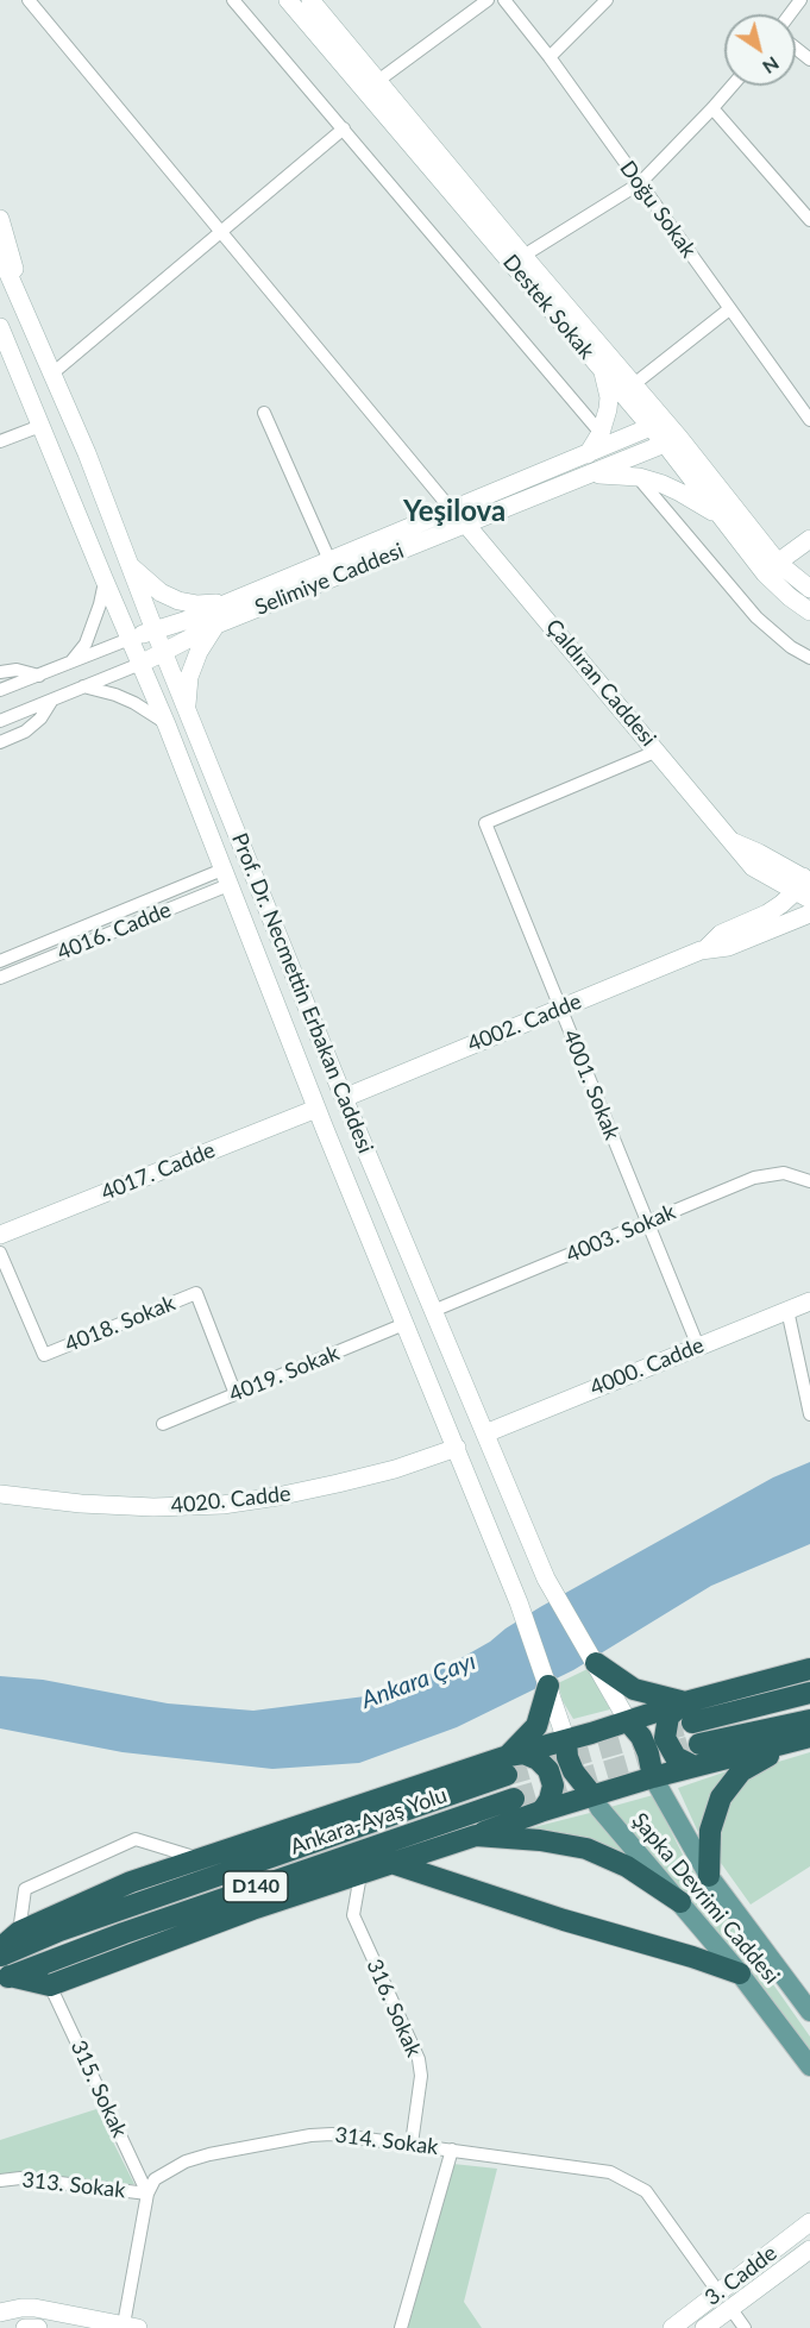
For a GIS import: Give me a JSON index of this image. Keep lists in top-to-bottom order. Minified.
{"streets":{"highway":["Ankara-Ayaş Yolu","D140"],"main road":["Şapka Devrimi Caddesi"],"street":["Doğu Sokak","Destek Sokak","Selimiye Caddesi","Çaldıran Caddesi","4016. Cadde","Prof. Dr. Necmettin Erbakan Caddesi","4002. Cadde","4001. Sokak","4017. Cadde","4003. Sokak","4018. Sokak","4000. Cadde","4019. Sokak","4020. Cadde","316. Sokak","315. Sokak","314. Sokak","313. Sokak","3. Cadde"]},"crossings":[["Destek Sokak","Selimiye Caddesi"],["Selimiye Caddesi","Çaldıran Caddesi"],["Selimiye Caddesi","Prof. Dr. Necmettin Erbakan Caddesi"],["Çaldıran Caddesi","4002. Cadde"],["Çaldıran Caddesi","4001. Sokak"],["4016. Cadde","Prof. Dr. Necmettin Erbakan Caddesi"],["Prof. Dr. Necmettin Erbakan Caddesi","4002. Cadde"],["Prof. Dr. Necmettin Erbakan Caddesi","4017. Cadde"],["Prof. Dr. Necmettin Erbakan Caddesi","4003. Sokak"],["Prof. Dr. Necmettin Erbakan Caddesi","4000. Cadde"],["Prof. Dr. Necmettin Erbakan Caddesi","4019. Sokak"],["Prof. Dr. Necmettin Erbakan Caddesi","4020. Cadde"],["4002. Cadde","4001. Sokak"],["4001. Sokak","4003. Sokak"],["4001. Sokak","4000. Cadde"],["4018. Sokak","4019. Sokak"],["316. Sokak","314. Sokak"],["315. Sokak","314. Sokak"],["315. Sokak","313. Sokak"],["314. Sokak","313. Sokak"],["314. Sokak","3. Cadde"]],"districts":["Yeşilova"],"water":["Ankara Çayı"],"north":"bottom right"}
